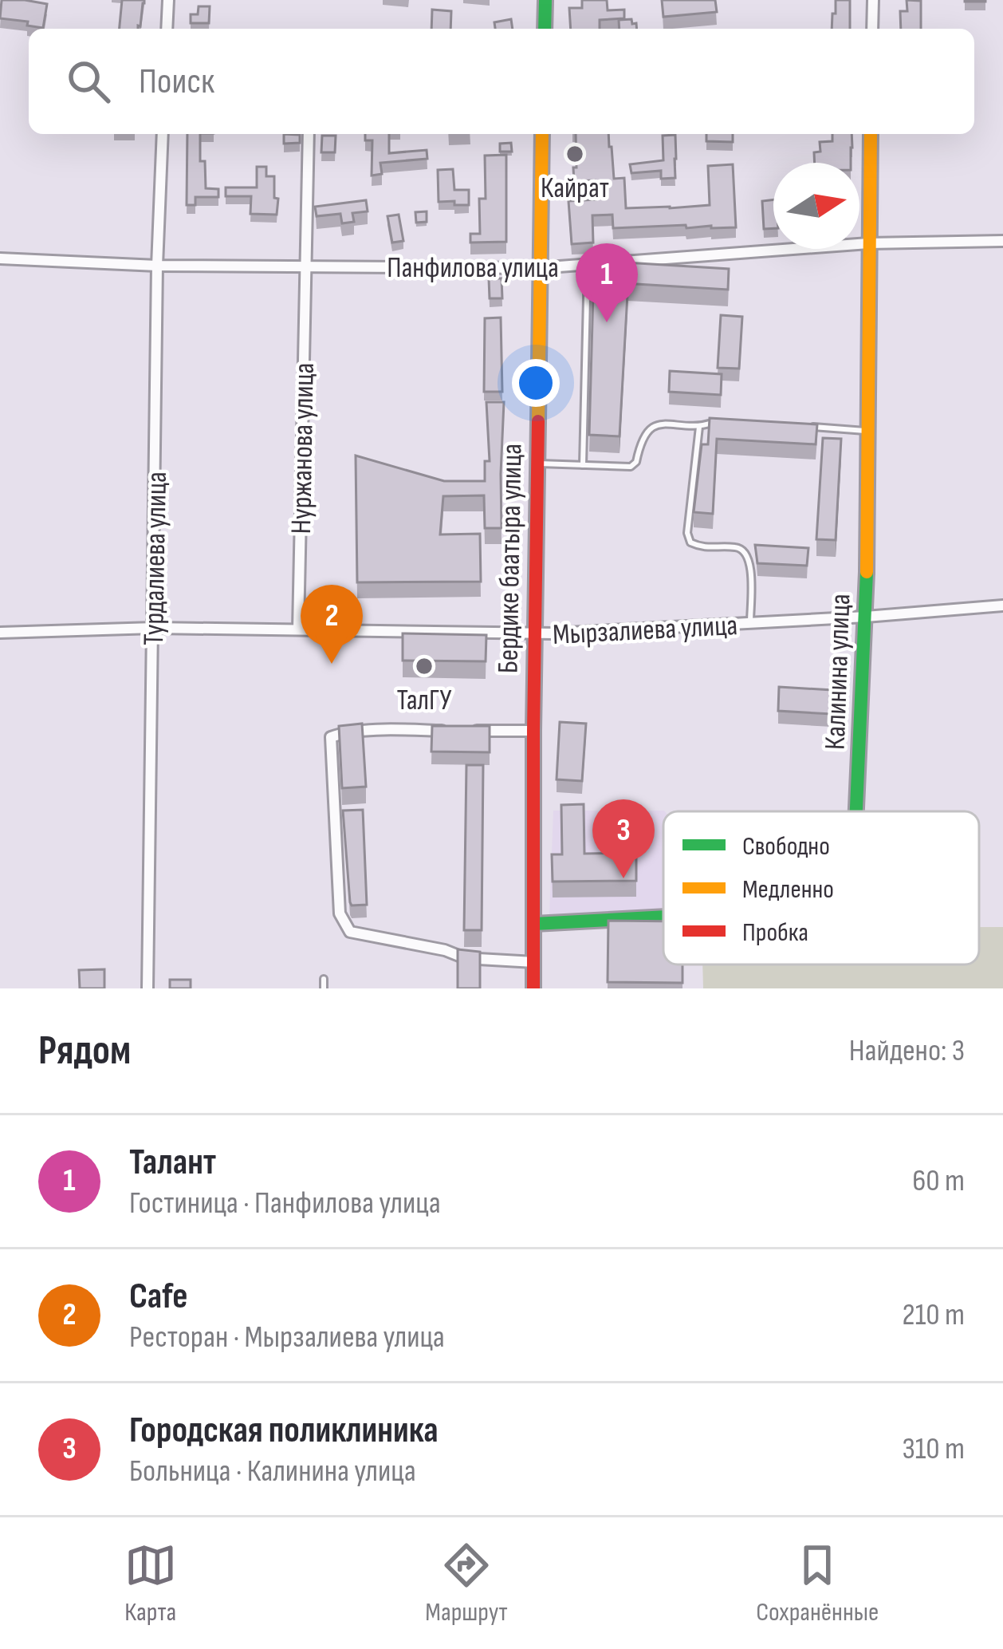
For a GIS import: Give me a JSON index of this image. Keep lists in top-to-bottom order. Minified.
{"streets":{"street":["Панфилова улица","Нуржанова улица","Турдалиева улица","Бердике баатыра улица","Мырзалиева улица","Калинина улица"]},"crossings":[["Панфилова улица","Нуржанова улица"],["Панфилова улица","Турдалиева улица"],["Панфилова улица","Бердике баатыра улица"],["Панфилова улица","Калинина улица"],["Нуржанова улица","Мырзалиева улица"],["Турдалиева улица","Мырзалиева улица"],["Бердике баатыра улица","Мырзалиева улица"],["Бердике баатыра улица","Калинина улица"],["Мырзалиева улица","Калинина улица"]],"places":["Кайрат","ТалГУ"],"legend":["Свободно","Медленно","Пробка"],"north":"right","page":{"search":"Поиск","pins":["1","2","3"],"heading":["Рядом","Найдено: 3"],"list":[{"mark":"1","name":"Талант","note":"Гостиница · Панфилова улица","value":"60 m"},{"mark":"2","name":"Cafe","note":"Ресторан · Мырзалиева улица","value":"210 m"},{"mark":"3","name":"Городская поликлиника","note":"Больница · Калинина улица","value":"310 m"}],"nav":["Карта","Маршрут","Сохранённые"]}}
